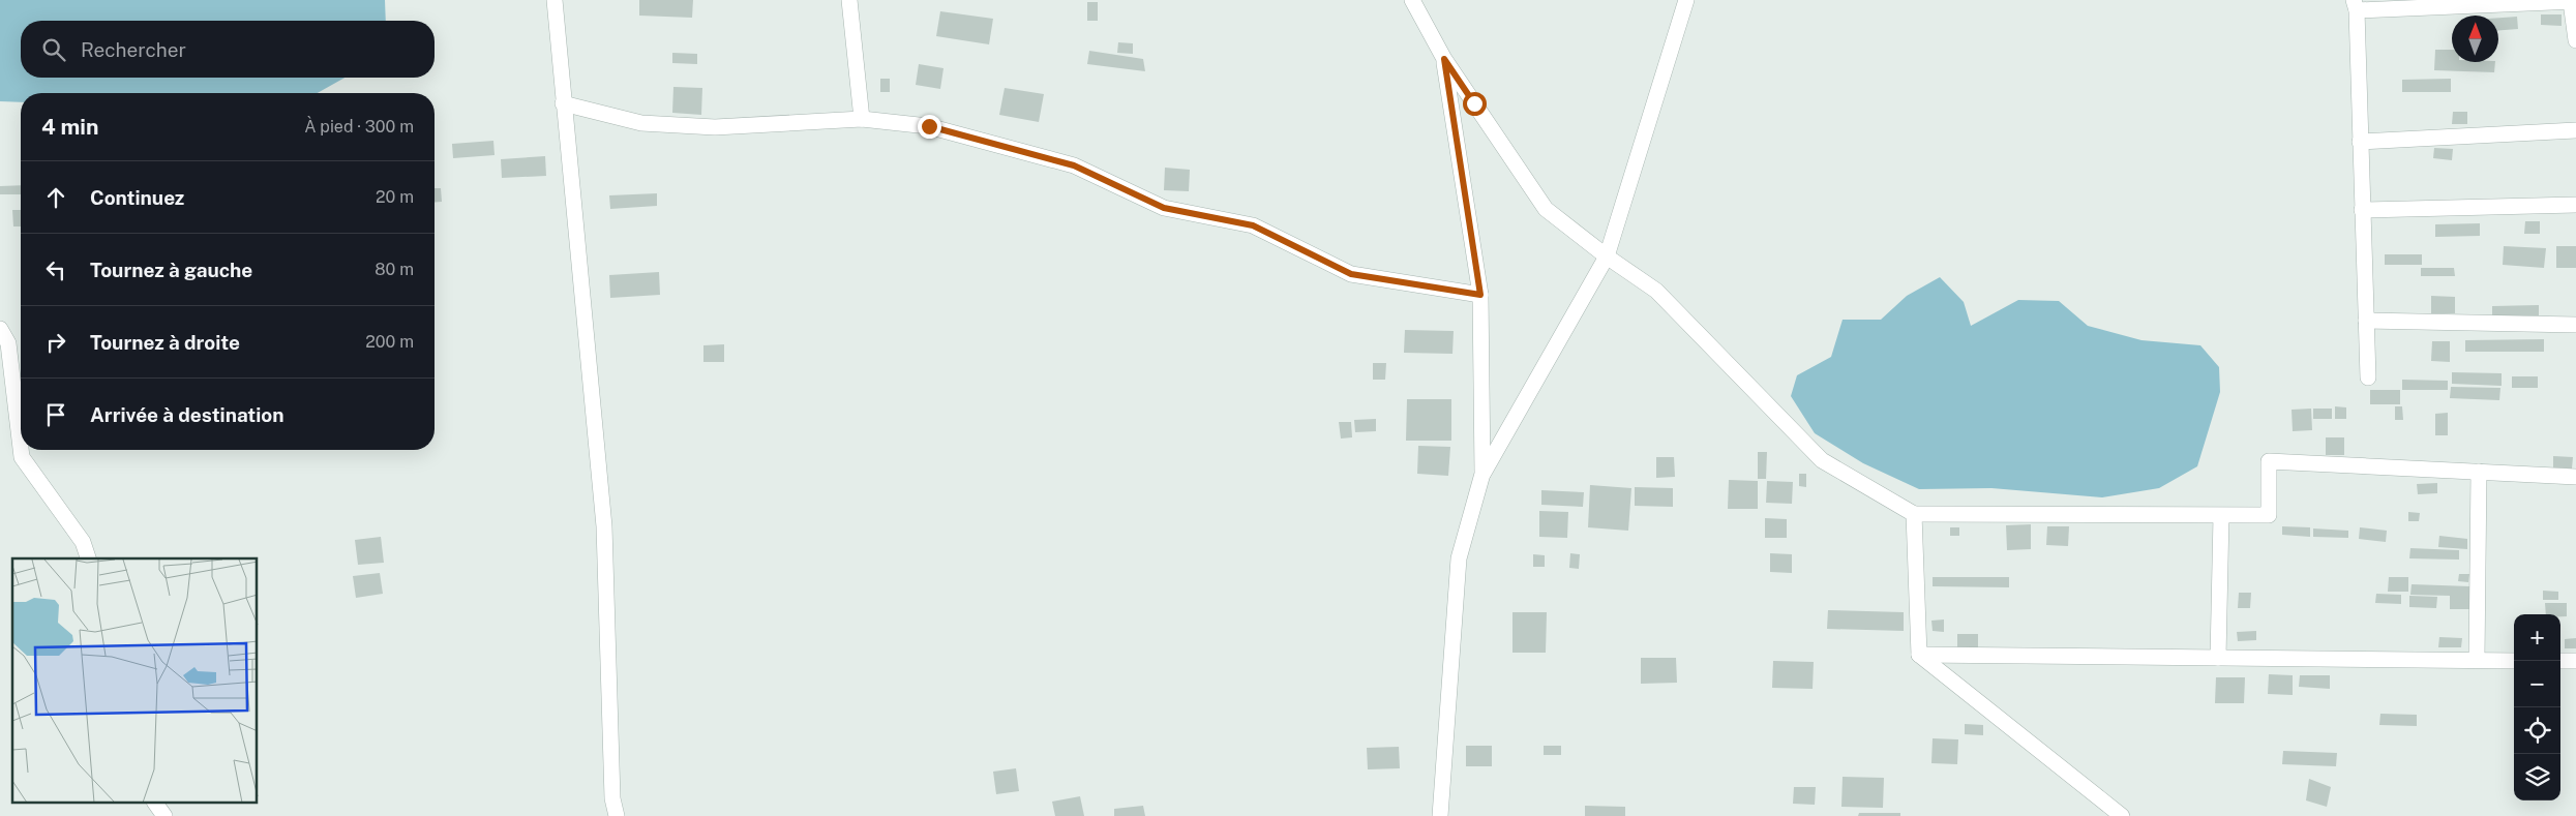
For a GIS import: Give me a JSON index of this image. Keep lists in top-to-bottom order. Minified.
{"north":"top","page":{"search":"Rechercher","heading":["4 min","À pied · 300 m"],"list":[["Continuez","20 m"],["Tournez à gauche","80 m"],["Tournez à droite","200 m"],"Arrivée à destination"],"map_buttons":["+","−"]}}
